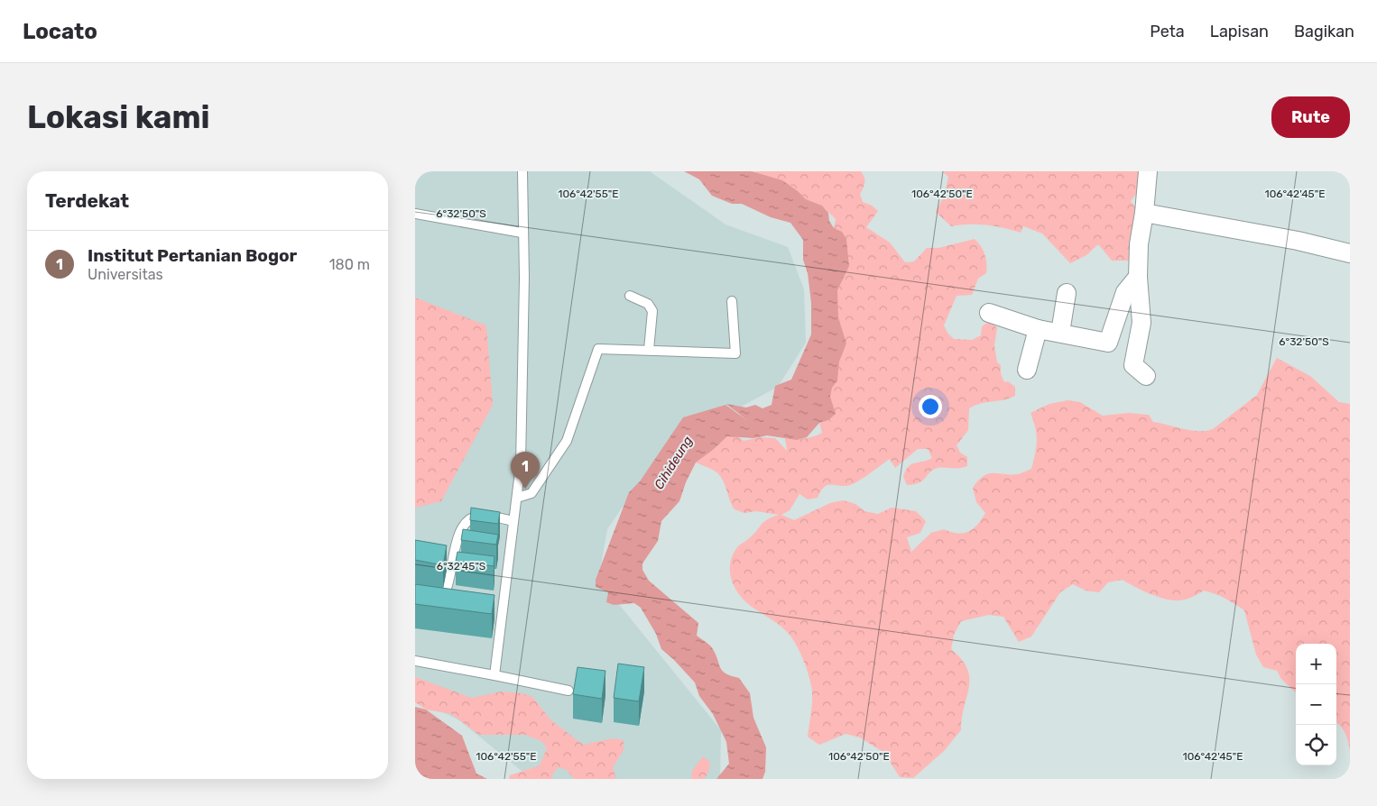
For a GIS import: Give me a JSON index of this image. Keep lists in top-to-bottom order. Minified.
{"water":["Cihideung"],"page":{"header":"Locato","nav":["Peta","Lapisan","Bagikan"],"buttons":"Rute","title":"Lokasi kami","heading":"Terdekat","list":[{"mark":"1","name":"Institut Pertanian Bogor","note":"Universitas","value":"180 m"}],"pins":"1","map_buttons":["+","−"]},"coordinates":["106°42'55\"E","106°42'50\"E","106°42'45\"E","6°32'50\"S","6°32'45\"S"]}
